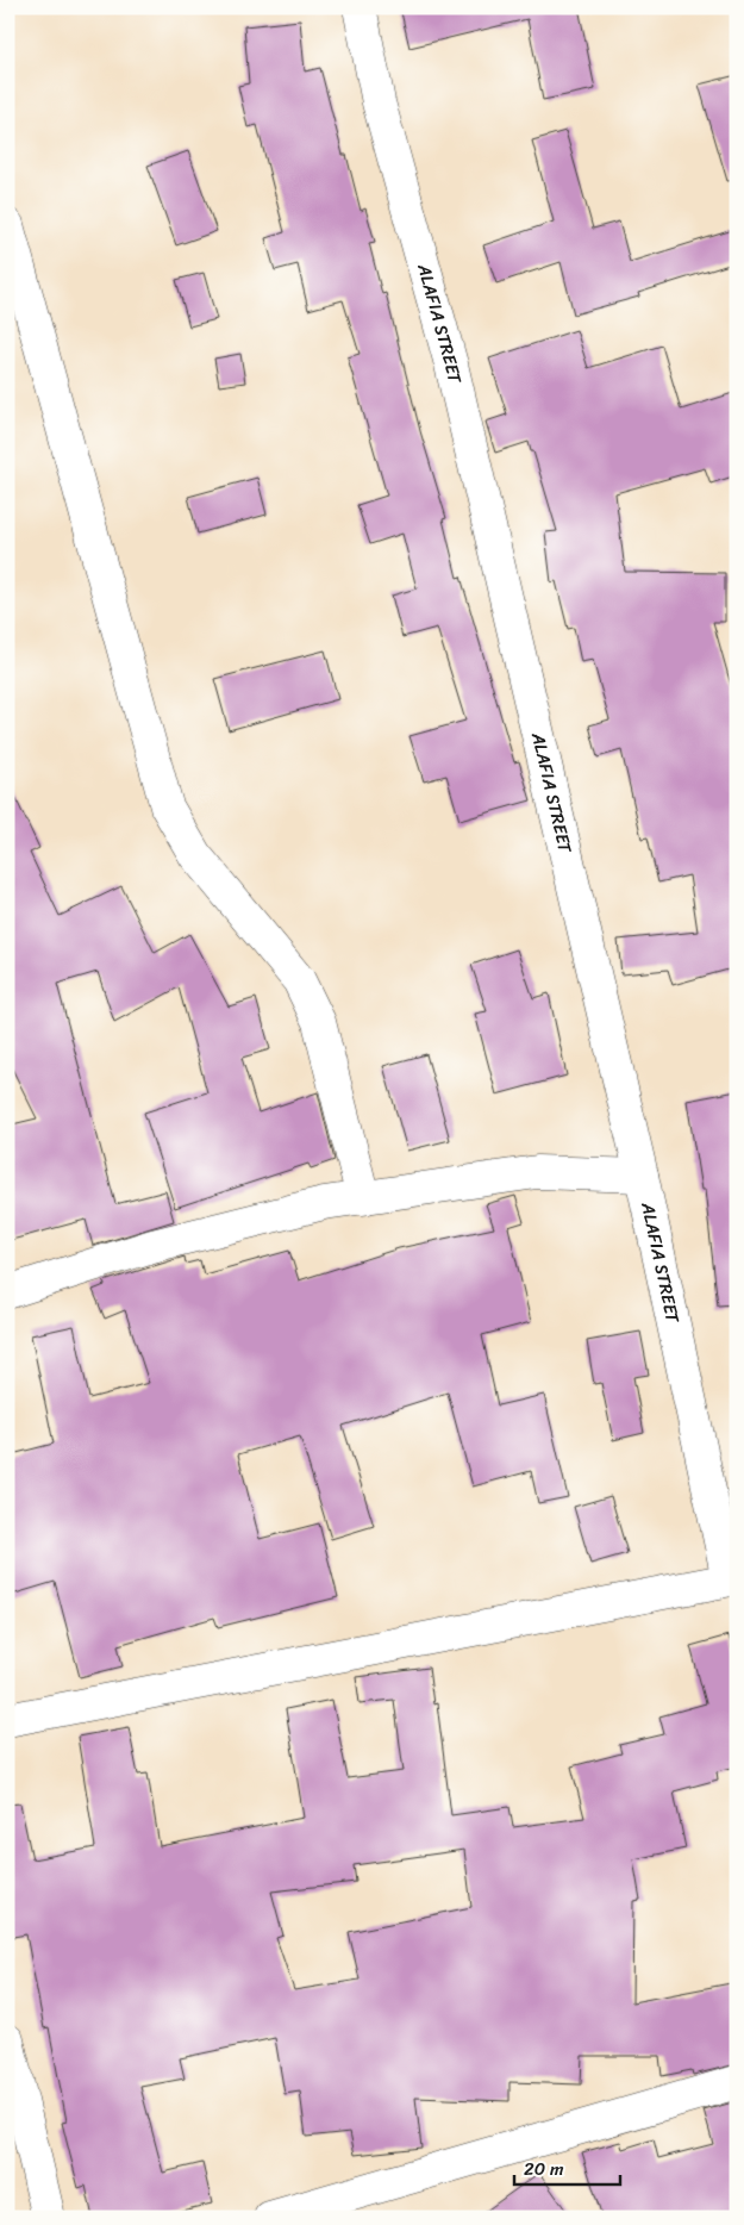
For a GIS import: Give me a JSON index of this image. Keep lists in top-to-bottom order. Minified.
{"streets":{"street":["ALAFIA STREET"]},"scale_bar":"20 m"}
